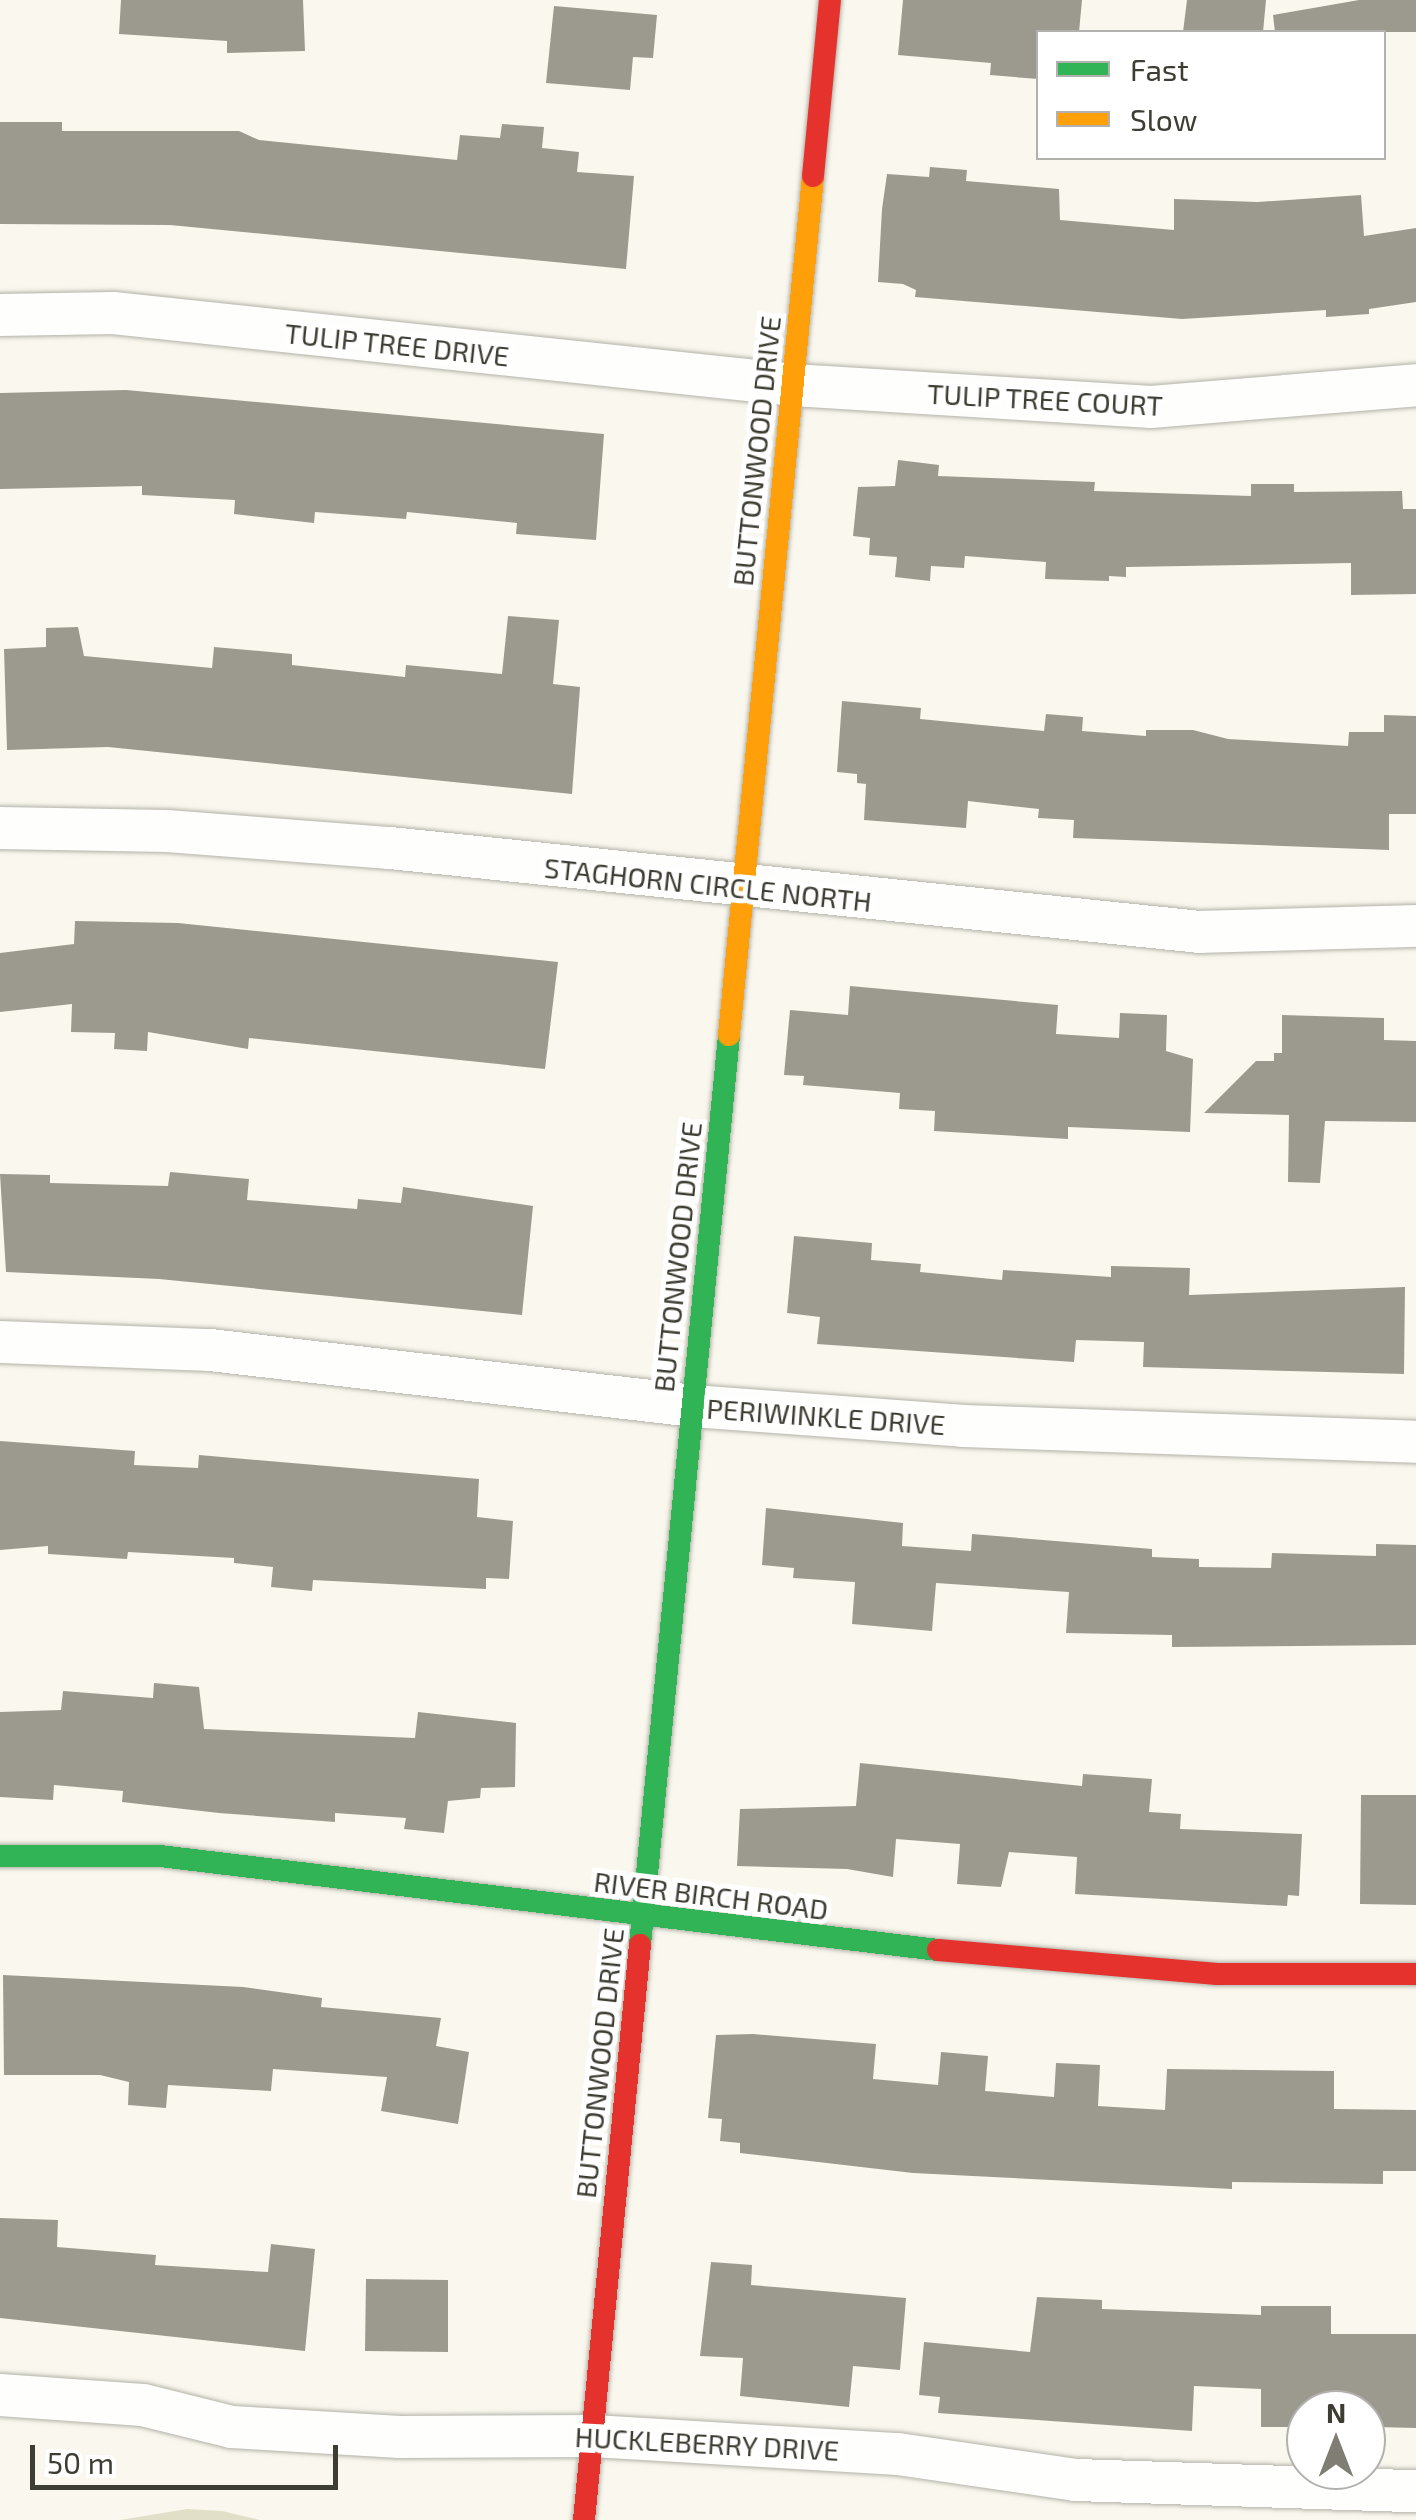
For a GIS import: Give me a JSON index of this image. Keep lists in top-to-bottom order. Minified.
{"streets":{"street":["TULIP TREE DRIVE","TULIP TREE COURT","BUTTONWOOD DRIVE","STAGHORN CIRCLE NORTH","PERIWINKLE DRIVE","RIVER BIRCH ROAD","HUCKLEBERRY DRIVE"]},"crossings":[["TULIP TREE DRIVE","TULIP TREE COURT"],["TULIP TREE DRIVE","BUTTONWOOD DRIVE"],["TULIP TREE COURT","BUTTONWOOD DRIVE"],["BUTTONWOOD DRIVE","STAGHORN CIRCLE NORTH"],["BUTTONWOOD DRIVE","PERIWINKLE DRIVE"],["BUTTONWOOD DRIVE","RIVER BIRCH ROAD"],["BUTTONWOOD DRIVE","HUCKLEBERRY DRIVE"]],"legend":["Fast","Slow"],"scale_bar":"50 m","north":"top"}
